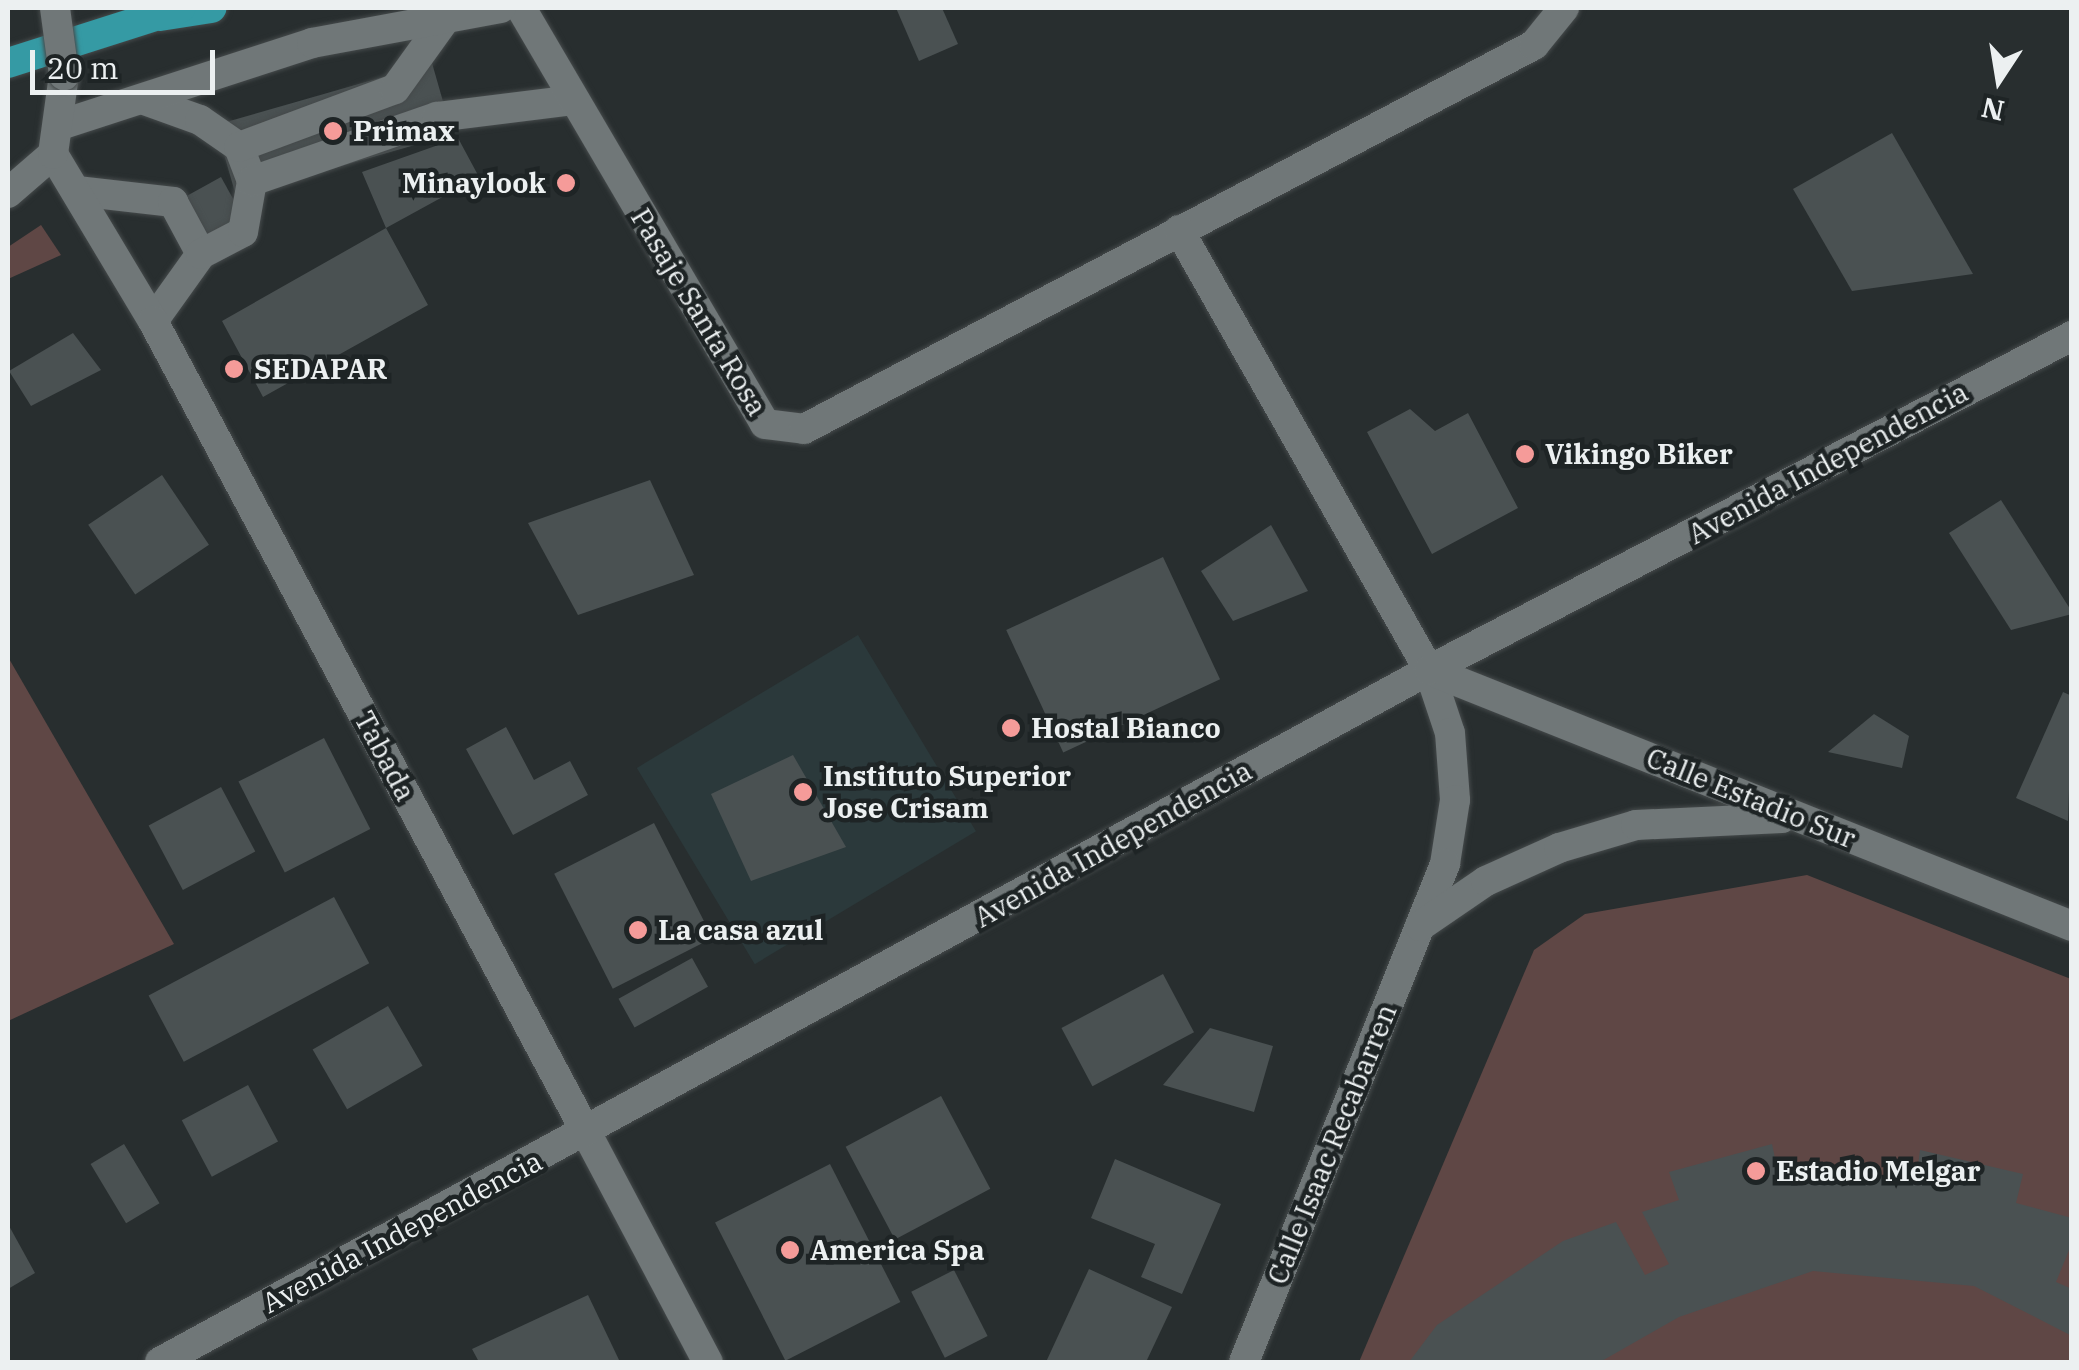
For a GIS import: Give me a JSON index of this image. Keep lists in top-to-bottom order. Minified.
{"streets":{"street":["Pasaje Santa Rosa","Avenida Independencia","Tabada","Calle Estadio Sur","Calle Isaac Recabarren"]},"crossings":[["Avenida Independencia","Tabada"],["Avenida Independencia","Calle Estadio Sur"],["Avenida Independencia","Calle Isaac Recabarren"],["Calle Estadio Sur","Calle Isaac Recabarren"]],"places":["Primax","Minaylook","SEDAPAR","Vikingo Biker","Hostal Bianco","Instituto Superior Jose Crisam","La casa azul","Estadio Melgar","America Spa"],"scale_bar":"20 m","north":"bottom"}
